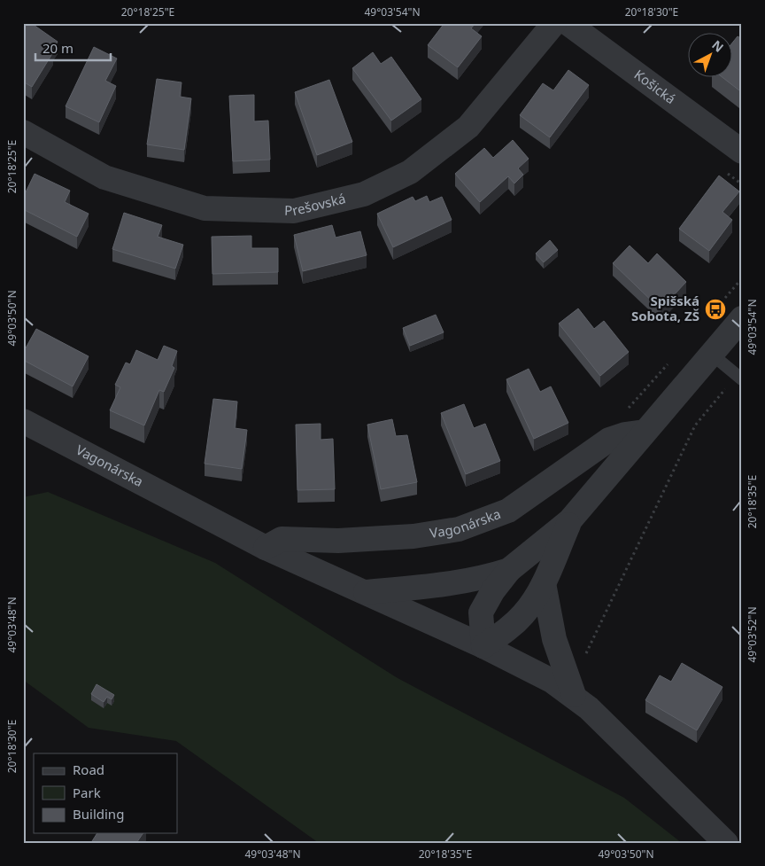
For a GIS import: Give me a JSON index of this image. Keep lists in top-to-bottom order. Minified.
{"streets":{"street":["Košická","Prešovská","Vagonárska"]},"places":{"bus stop":["Spišská Sobota, ZŠ"]},"legend":["Road","Park","Building"],"scale_bar":"20 m","north":"top right","coordinates":["20°18'25\"E","49°03'54\"N","20°18'30\"E","49°03'50\"N","20°18'35\"E","49°03'48\"N","49°03'52\"N"]}
